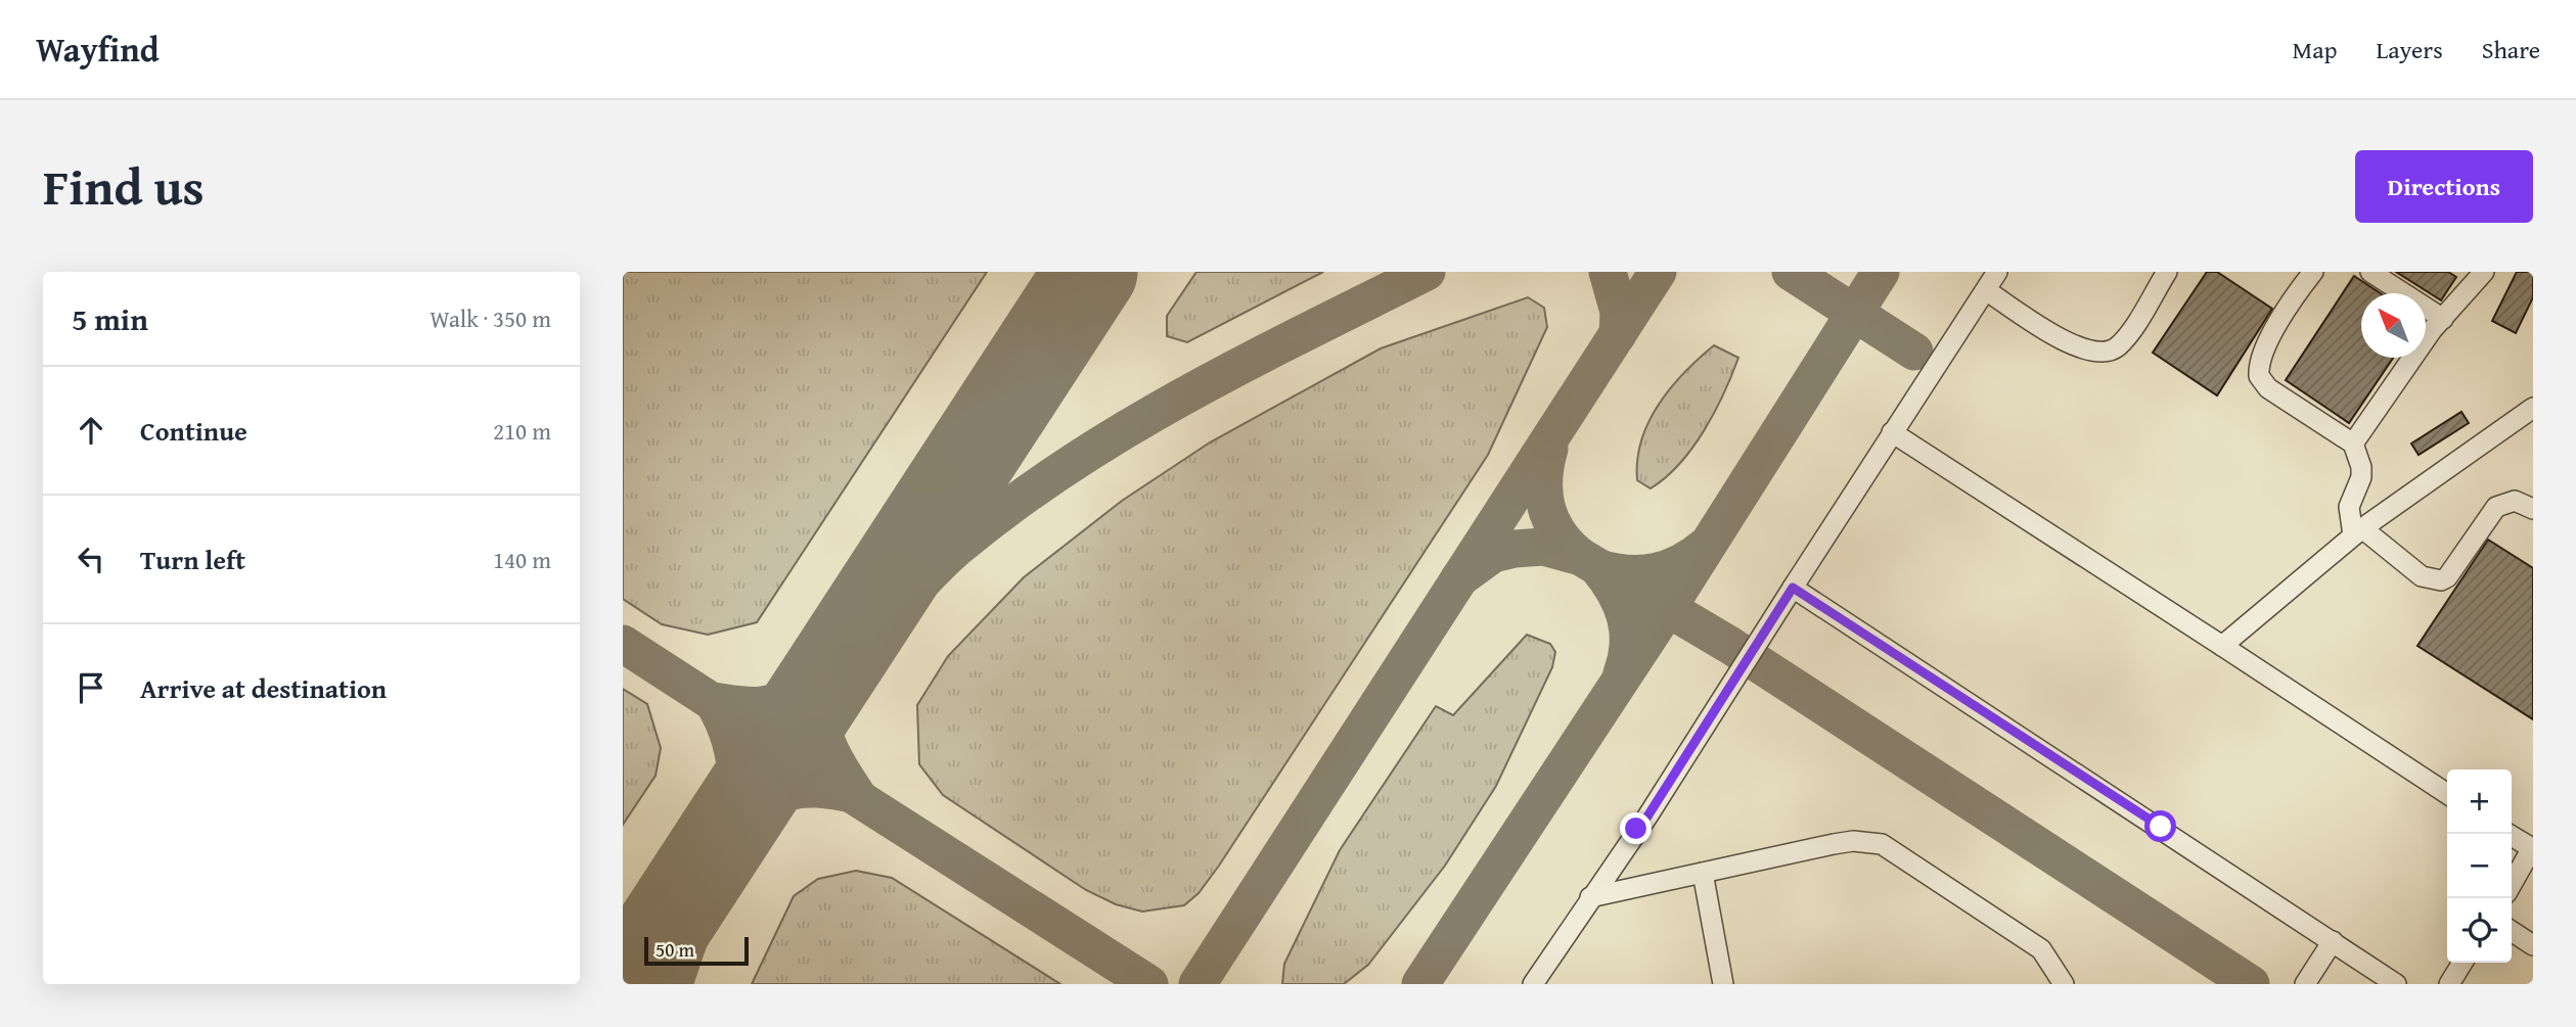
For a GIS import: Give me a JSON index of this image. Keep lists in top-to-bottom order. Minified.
{"scale_bar":"50 m","north":"top left","page":{"header":"Wayfind","nav":["Map","Layers","Share"],"title":"Find us","buttons":"Directions","heading":["5 min","Walk · 350 m"],"list":[["Continue","210 m"],["Turn left","140 m"],"Arrive at destination"],"map_buttons":["+","−"],"scale":"50 m"}}
